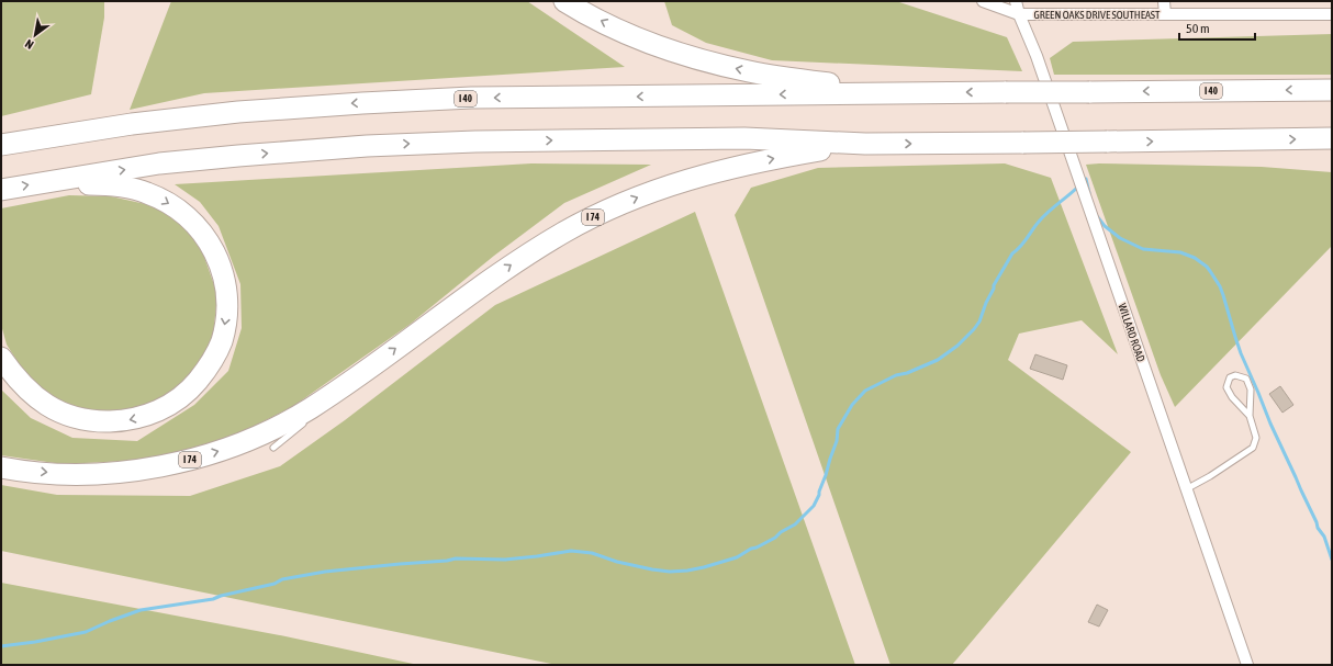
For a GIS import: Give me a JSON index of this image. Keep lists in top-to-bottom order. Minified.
{"streets":{"highway":["I 40","I 74"],"street":["GREEN OAKS DRIVE SOUTHEAST","WILLARD ROAD"]},"crossings":[["GREEN OAKS DRIVE SOUTHEAST","WILLARD ROAD"]],"scale_bar":"50 m","north":"bottom left"}
